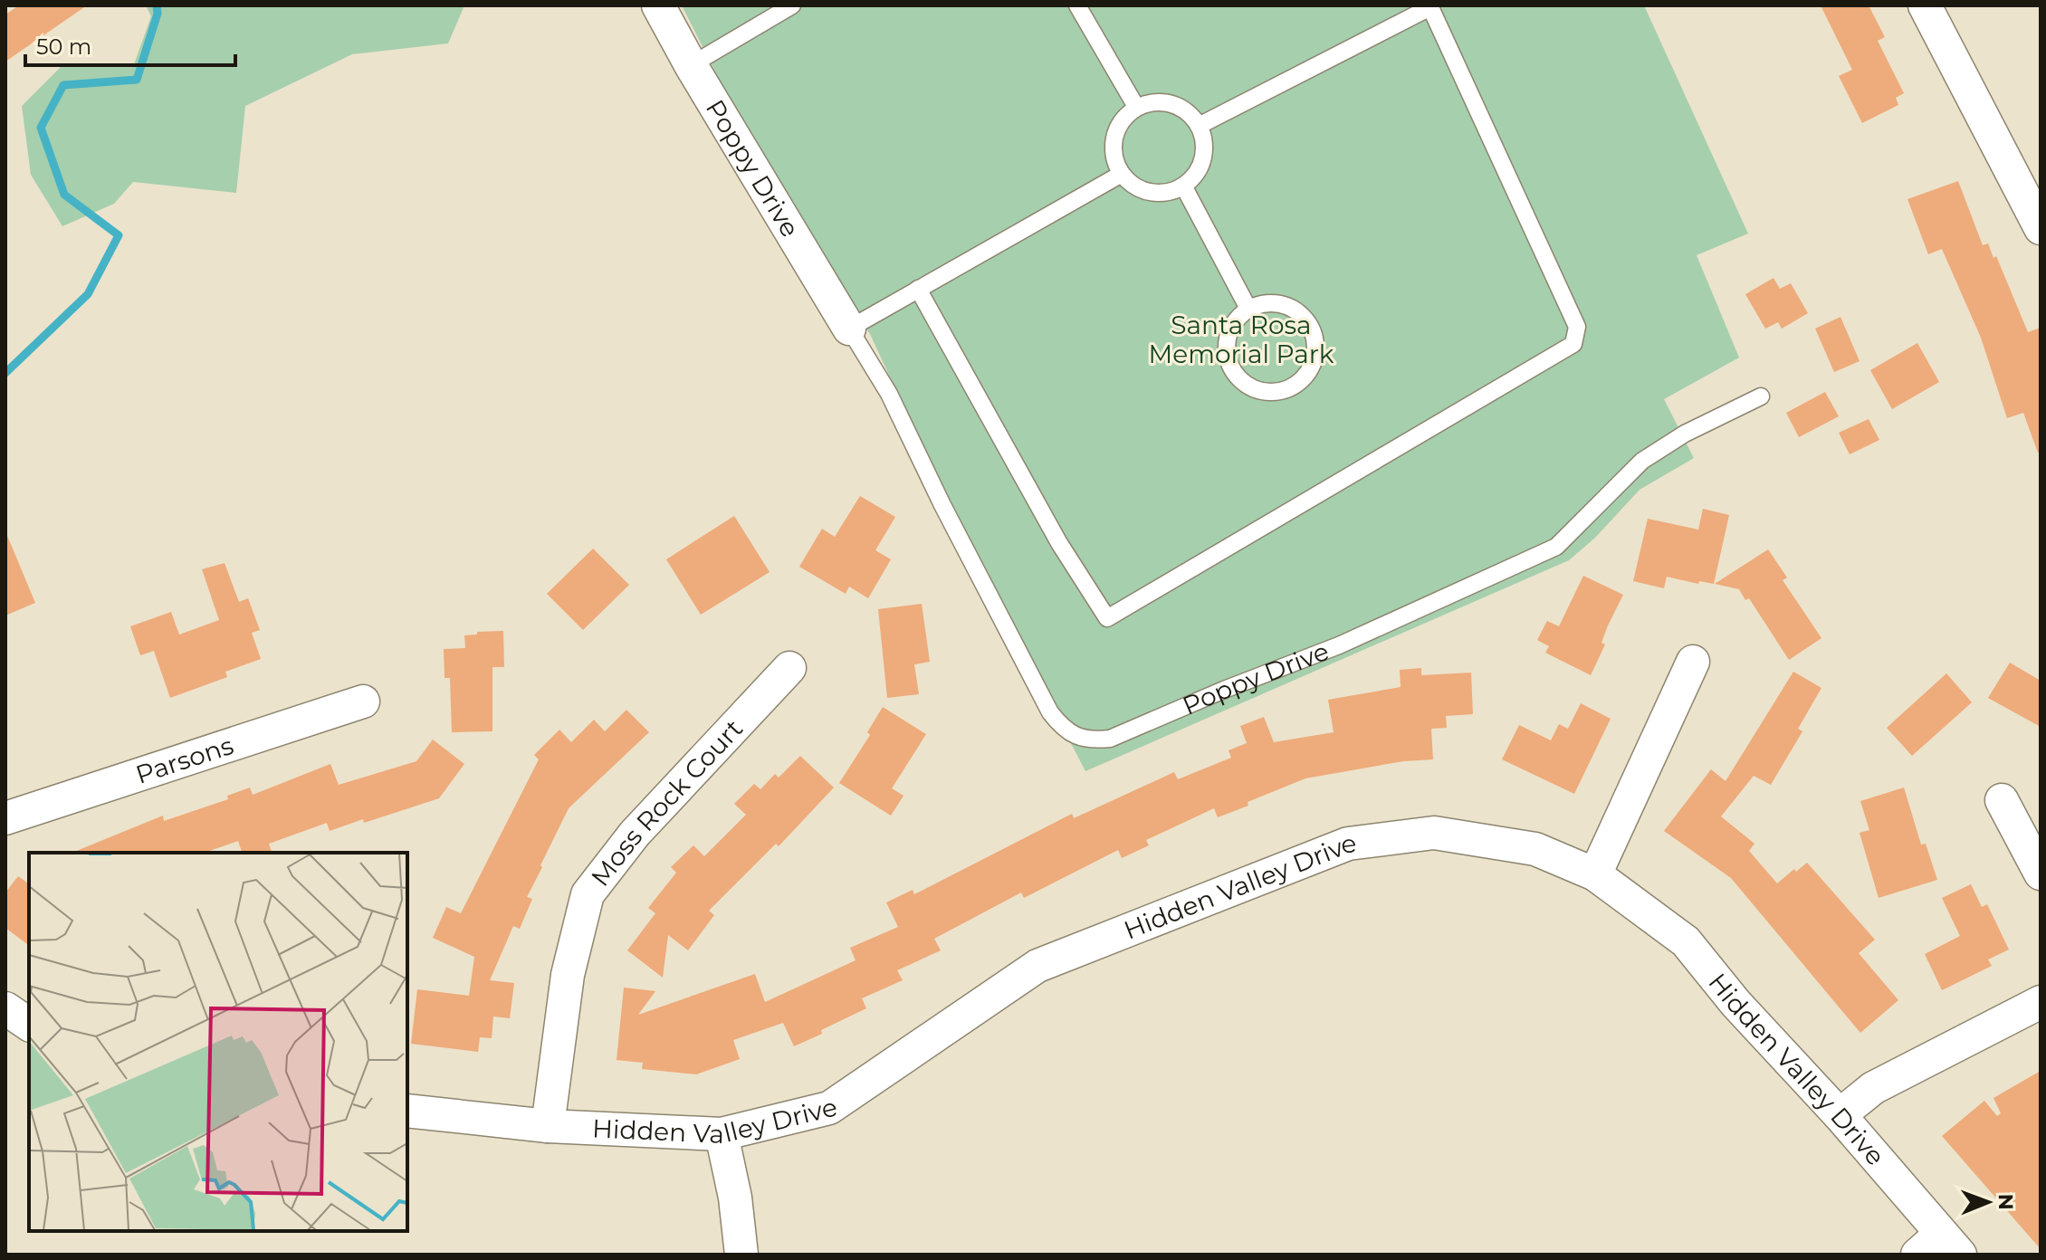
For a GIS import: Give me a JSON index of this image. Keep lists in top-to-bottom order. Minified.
{"streets":{"street":["Poppy Drive","Parsons","Moss Rock Court","Hidden Valley Drive"]},"crossings":[["Moss Rock Court","Hidden Valley Drive"]],"parks":["Santa Rosa Memorial Park"],"scale_bar":"50 m","north":"right"}
